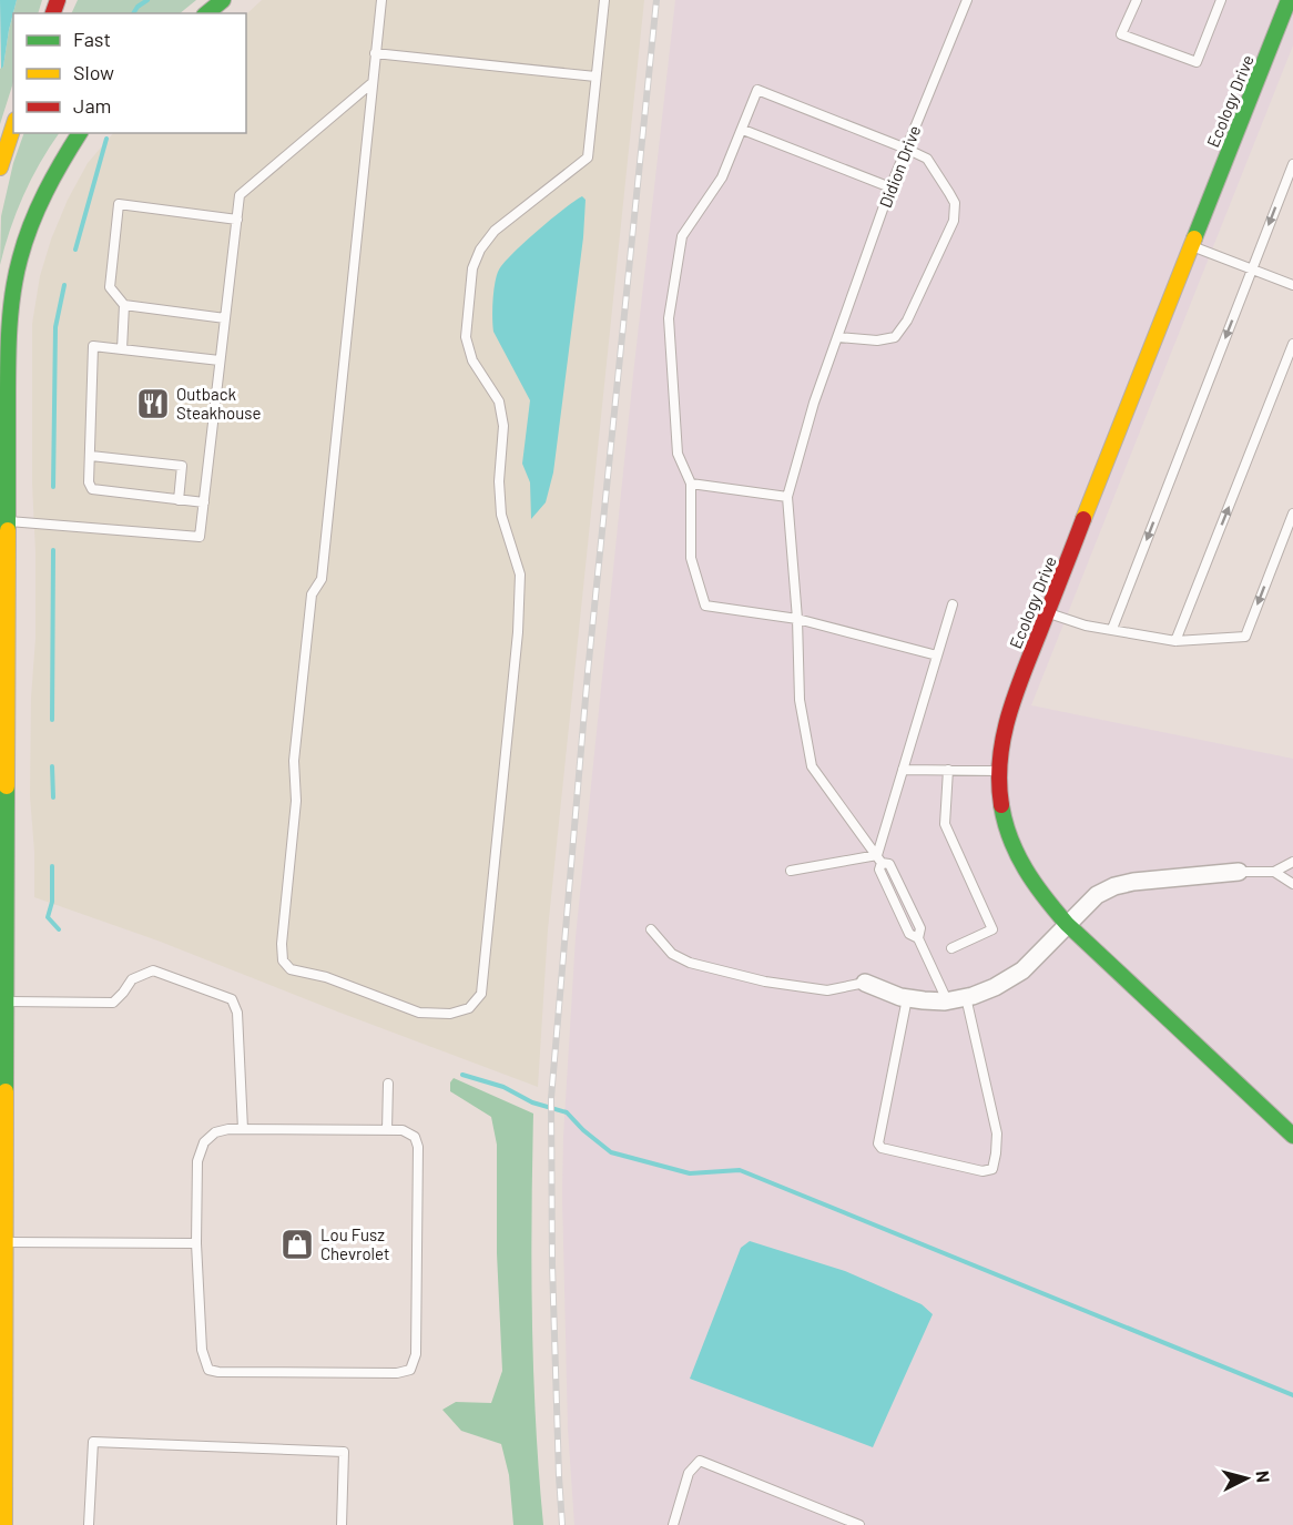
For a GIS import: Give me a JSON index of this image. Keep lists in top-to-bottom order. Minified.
{"streets":{"main road":["Ecology Drive"],"lane":["Didion Drive"]},"places":{"restaurant":["Outback Steakhouse"],"shop":["Lou Fusz Chevrolet"]},"legend":["Fast","Slow","Jam"],"north":"right"}
